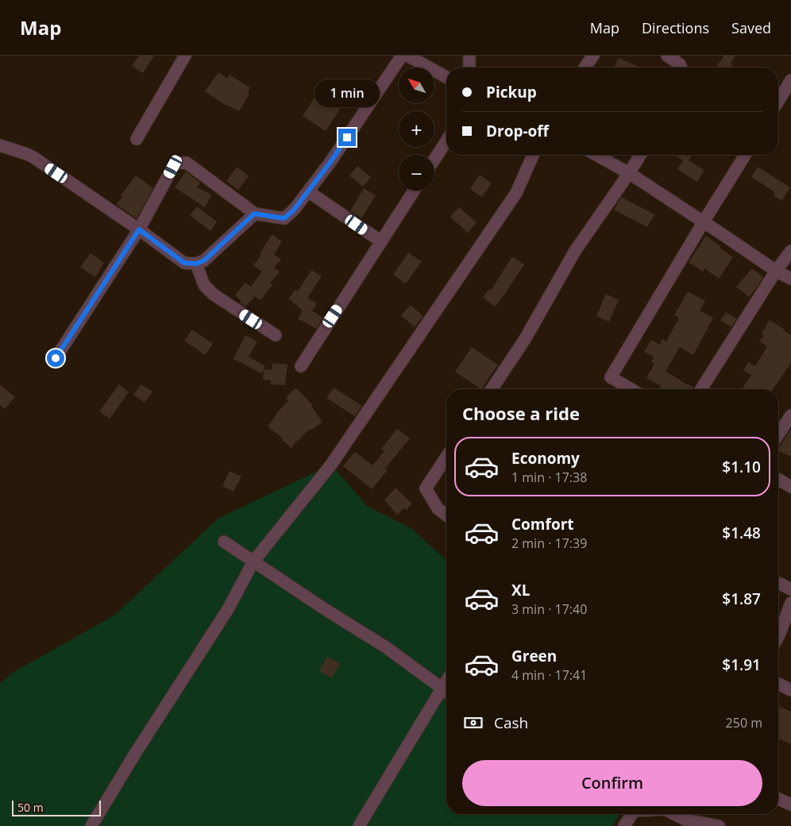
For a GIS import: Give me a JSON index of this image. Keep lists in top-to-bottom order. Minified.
{"scale_bar":"50 m","north":"top left","page":{"header":"Map","nav":["Map","Directions","Saved"],"map_buttons":["+","−"],"banner":["Pickup","Drop-off"],"bubble":"1 min","heading":"Choose a ride","list":[{"name":"Economy","note":"1 min · 17:38","value":"$1.10"},{"name":"Comfort","note":"2 min · 17:39","value":"$1.48"},{"name":"XL","note":"3 min · 17:40","value":"$1.87"},{"name":"Green","note":"4 min · 17:41","value":"$1.91"}],"pay":["Cash","250 m"],"buttons":"Confirm","scale":"50 m"}}
